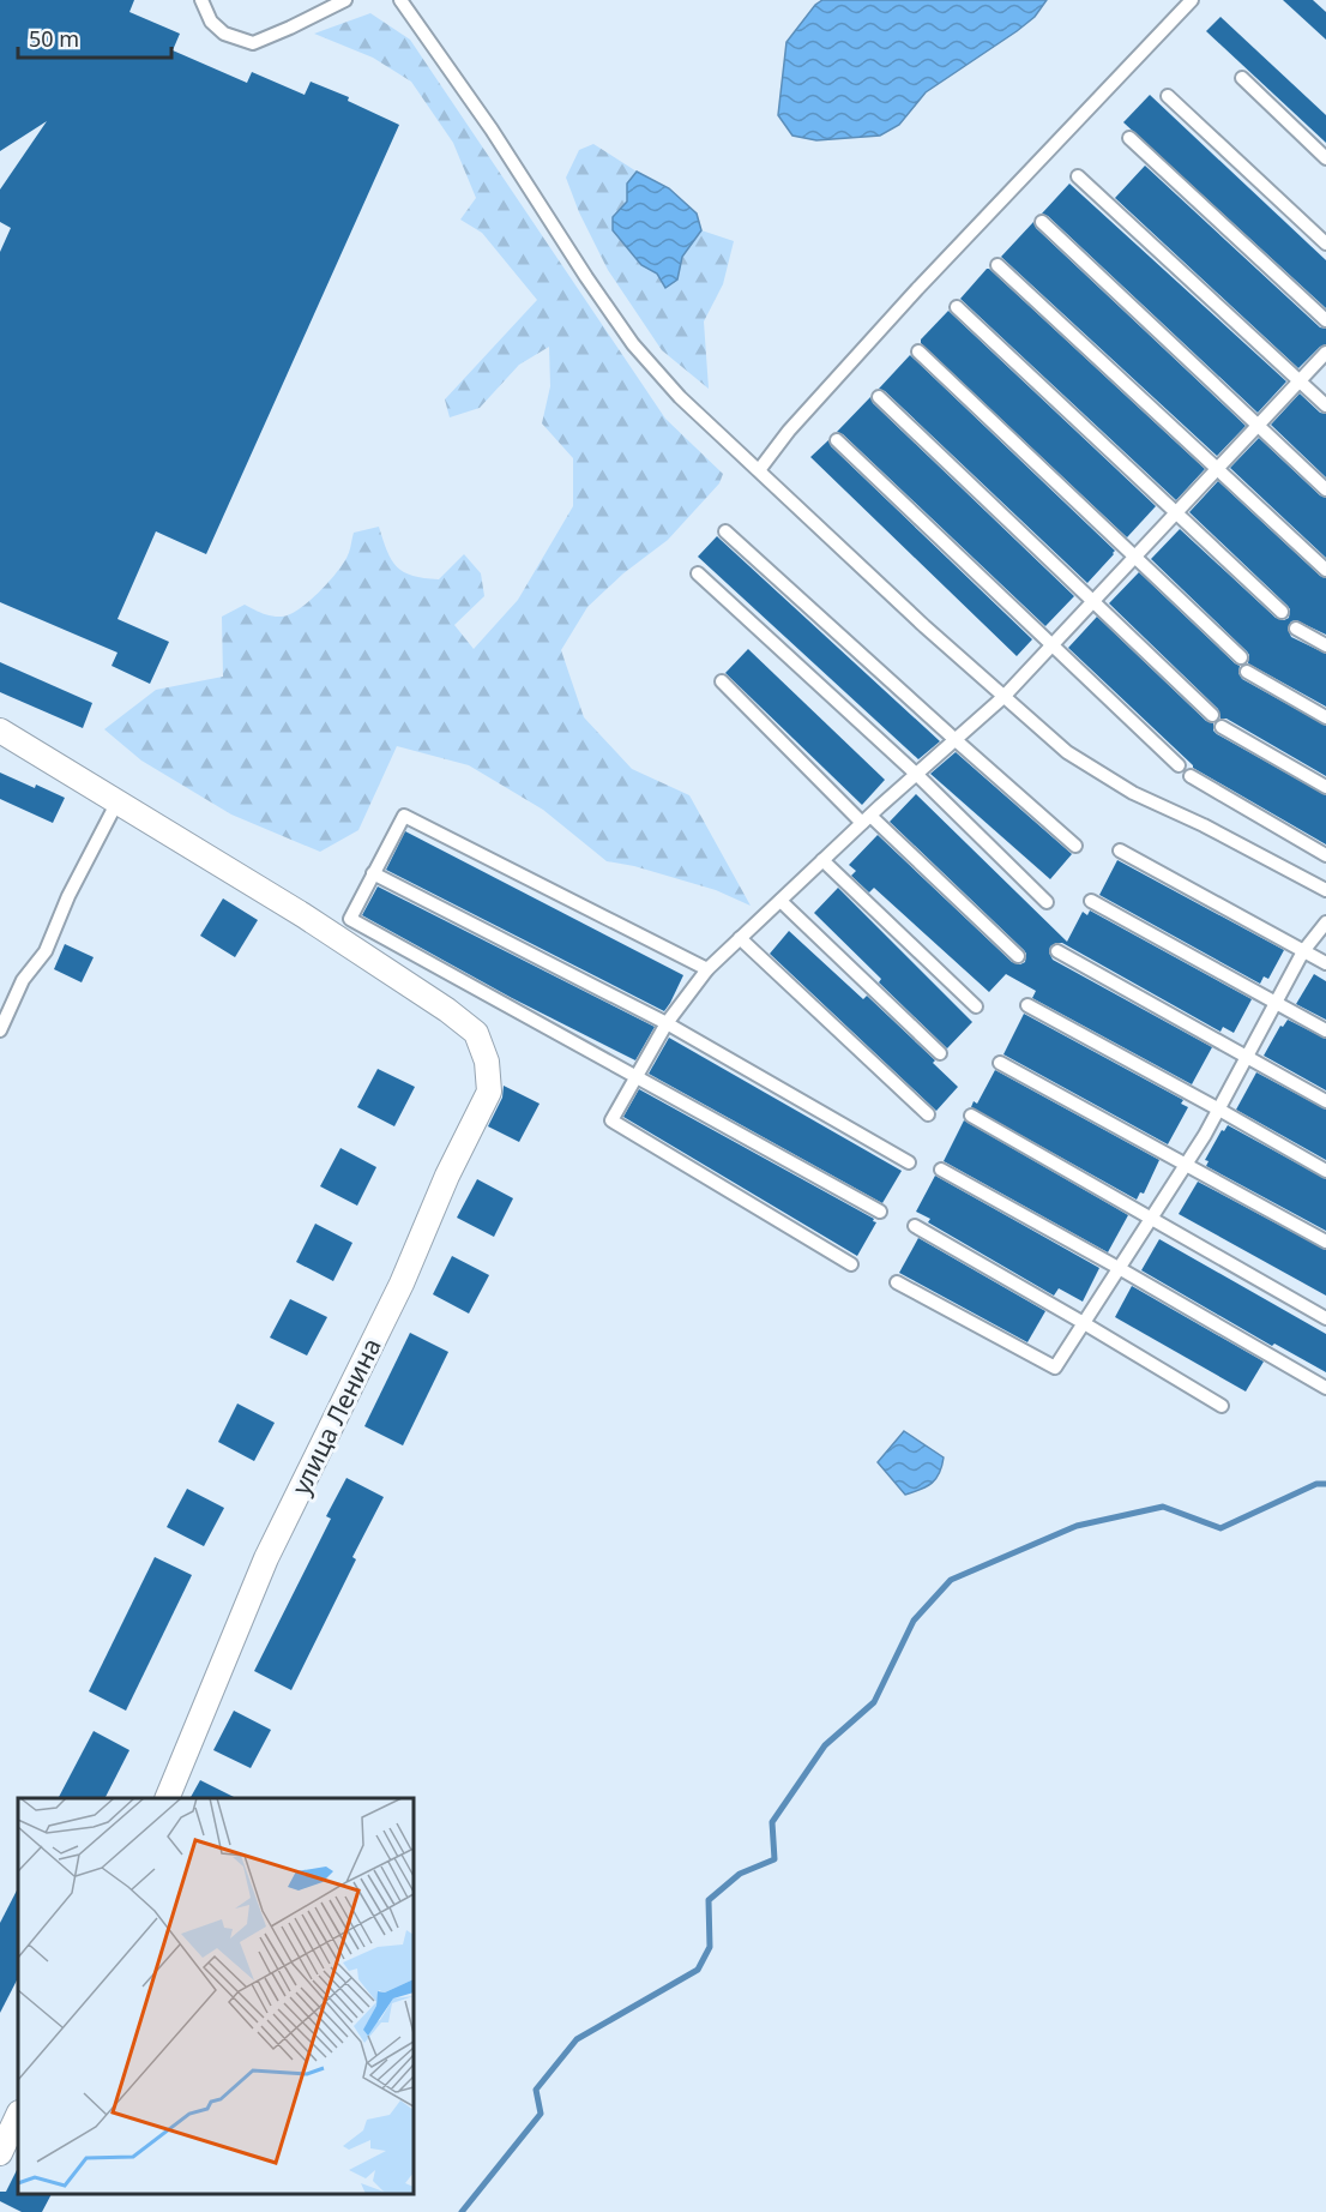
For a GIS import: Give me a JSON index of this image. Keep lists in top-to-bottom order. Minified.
{"streets":{"street":["улица Ленина"]},"scale_bar":"50 m"}
